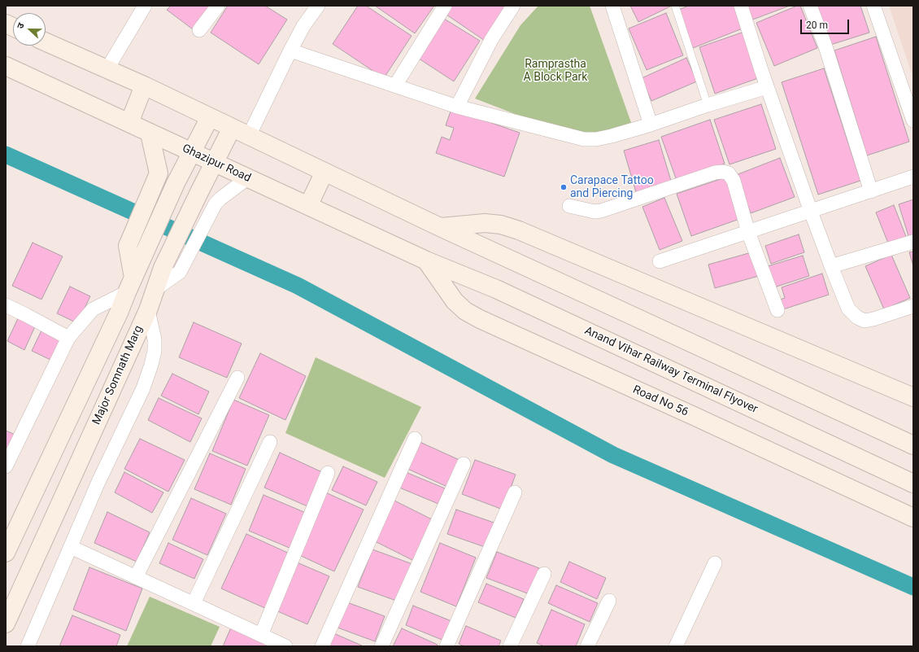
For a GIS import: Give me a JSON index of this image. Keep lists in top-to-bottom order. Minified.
{"streets":{"main road":["Ghazipur Road","Anand Vihar Railway Terminal Flyover","Major Somnath Marg","Road No 56"]},"crossings":[["Ghazipur Road","Anand Vihar Railway Terminal Flyover"],["Ghazipur Road","Major Somnath Marg"],["Ghazipur Road","Road No 56"],["Anand Vihar Railway Terminal Flyover","Road No 56"]],"parks":["Ramprastha A Block Park"],"places":["Carapace Tattoo and Piercing"],"scale_bar":"20 m","north":"left"}
